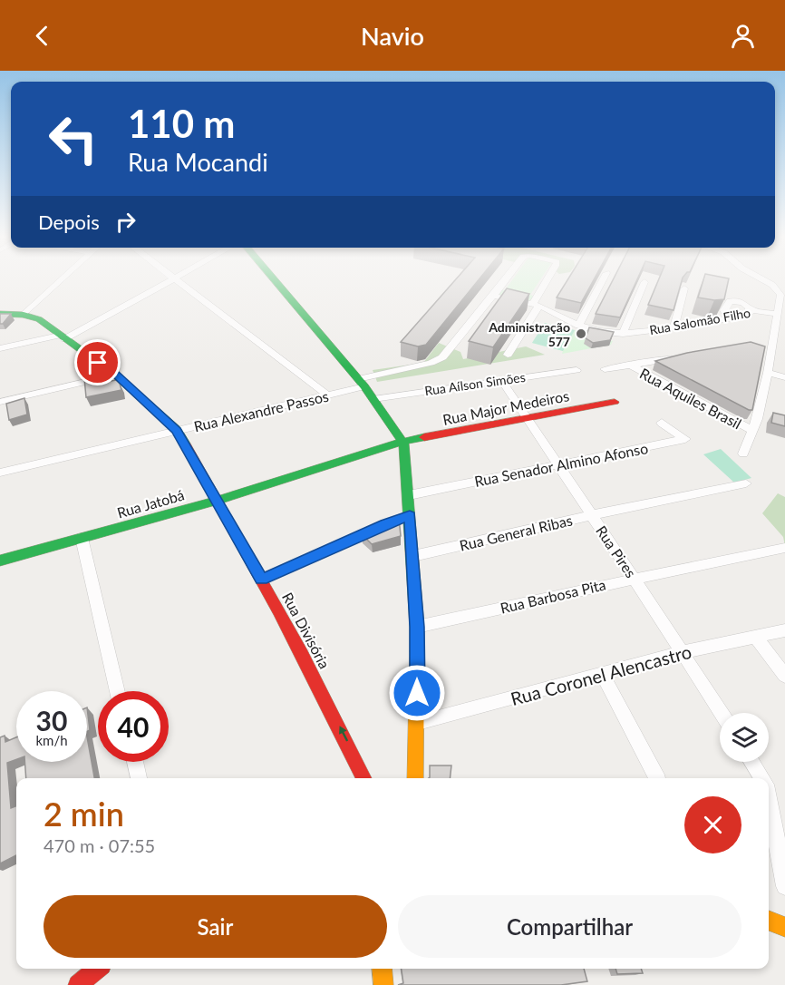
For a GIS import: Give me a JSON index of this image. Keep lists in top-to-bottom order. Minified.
{"streets":{"street":["Rua Salomão Filho","Rua Aílson Simões","Rua Aquiles Brasil","Rua Major Medeiros","Rua Alexandre Passos","Rua Senador Almino Afonso","Rua Jatobá","Rua General Ribas","Rua Pires","Rua Barbosa Pita","Rua Divisória","Rua Coronel Alencastro"]},"crossings":[["Rua Aílson Simões","Rua Pires"],["Rua Major Medeiros","Rua Jatobá"],["Rua Major Medeiros","Rua Pires"],["Rua Alexandre Passos","Rua Divisória"],["Rua Senador Almino Afonso","Rua Pires"],["Rua Jatobá","Rua Divisória"],["Rua General Ribas","Rua Pires"],["Rua Pires","Rua Barbosa Pita"],["Rua Pires","Rua Coronel Alencastro"]],"one_way":["Rua Divisória"],"places":["Administração 577"],"page":{"header":"Navio","turn":["110 m","Rua Mocandi"],"then":"Depois","speed":"30 km/h","limit":"40","heading":["2 min","470 m · 07:55"],"buttons":["Sair","Compartilhar"]}}
